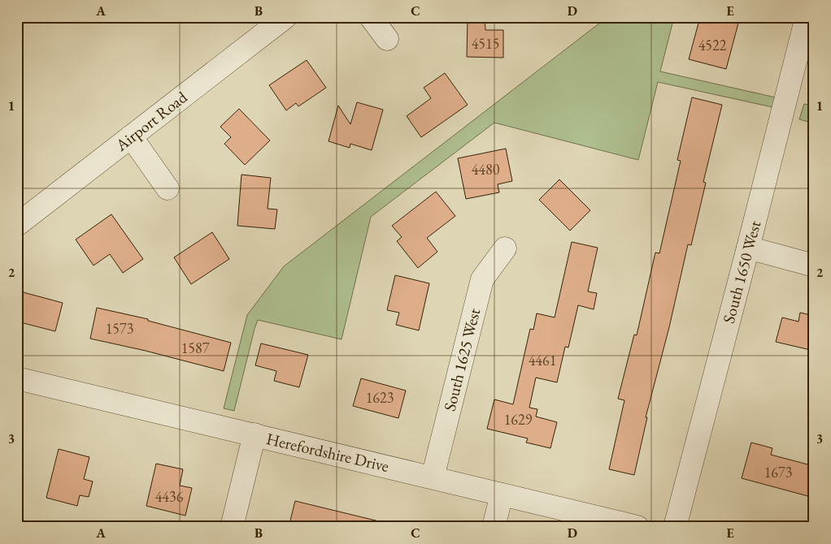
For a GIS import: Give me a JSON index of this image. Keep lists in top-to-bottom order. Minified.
{"streets":{"street":["Airport Road","South 1650 West","South 1625 West","Herefordshire Drive"]},"crossings":[["South 1625 West","Herefordshire Drive"]],"house_numbers":["4515","4522","4480","1573","1587","4461","1623","1629","1673","4436"],"grid":{"columns":["A","B","C","D","E"],"rows":["1","2","3"]}}
